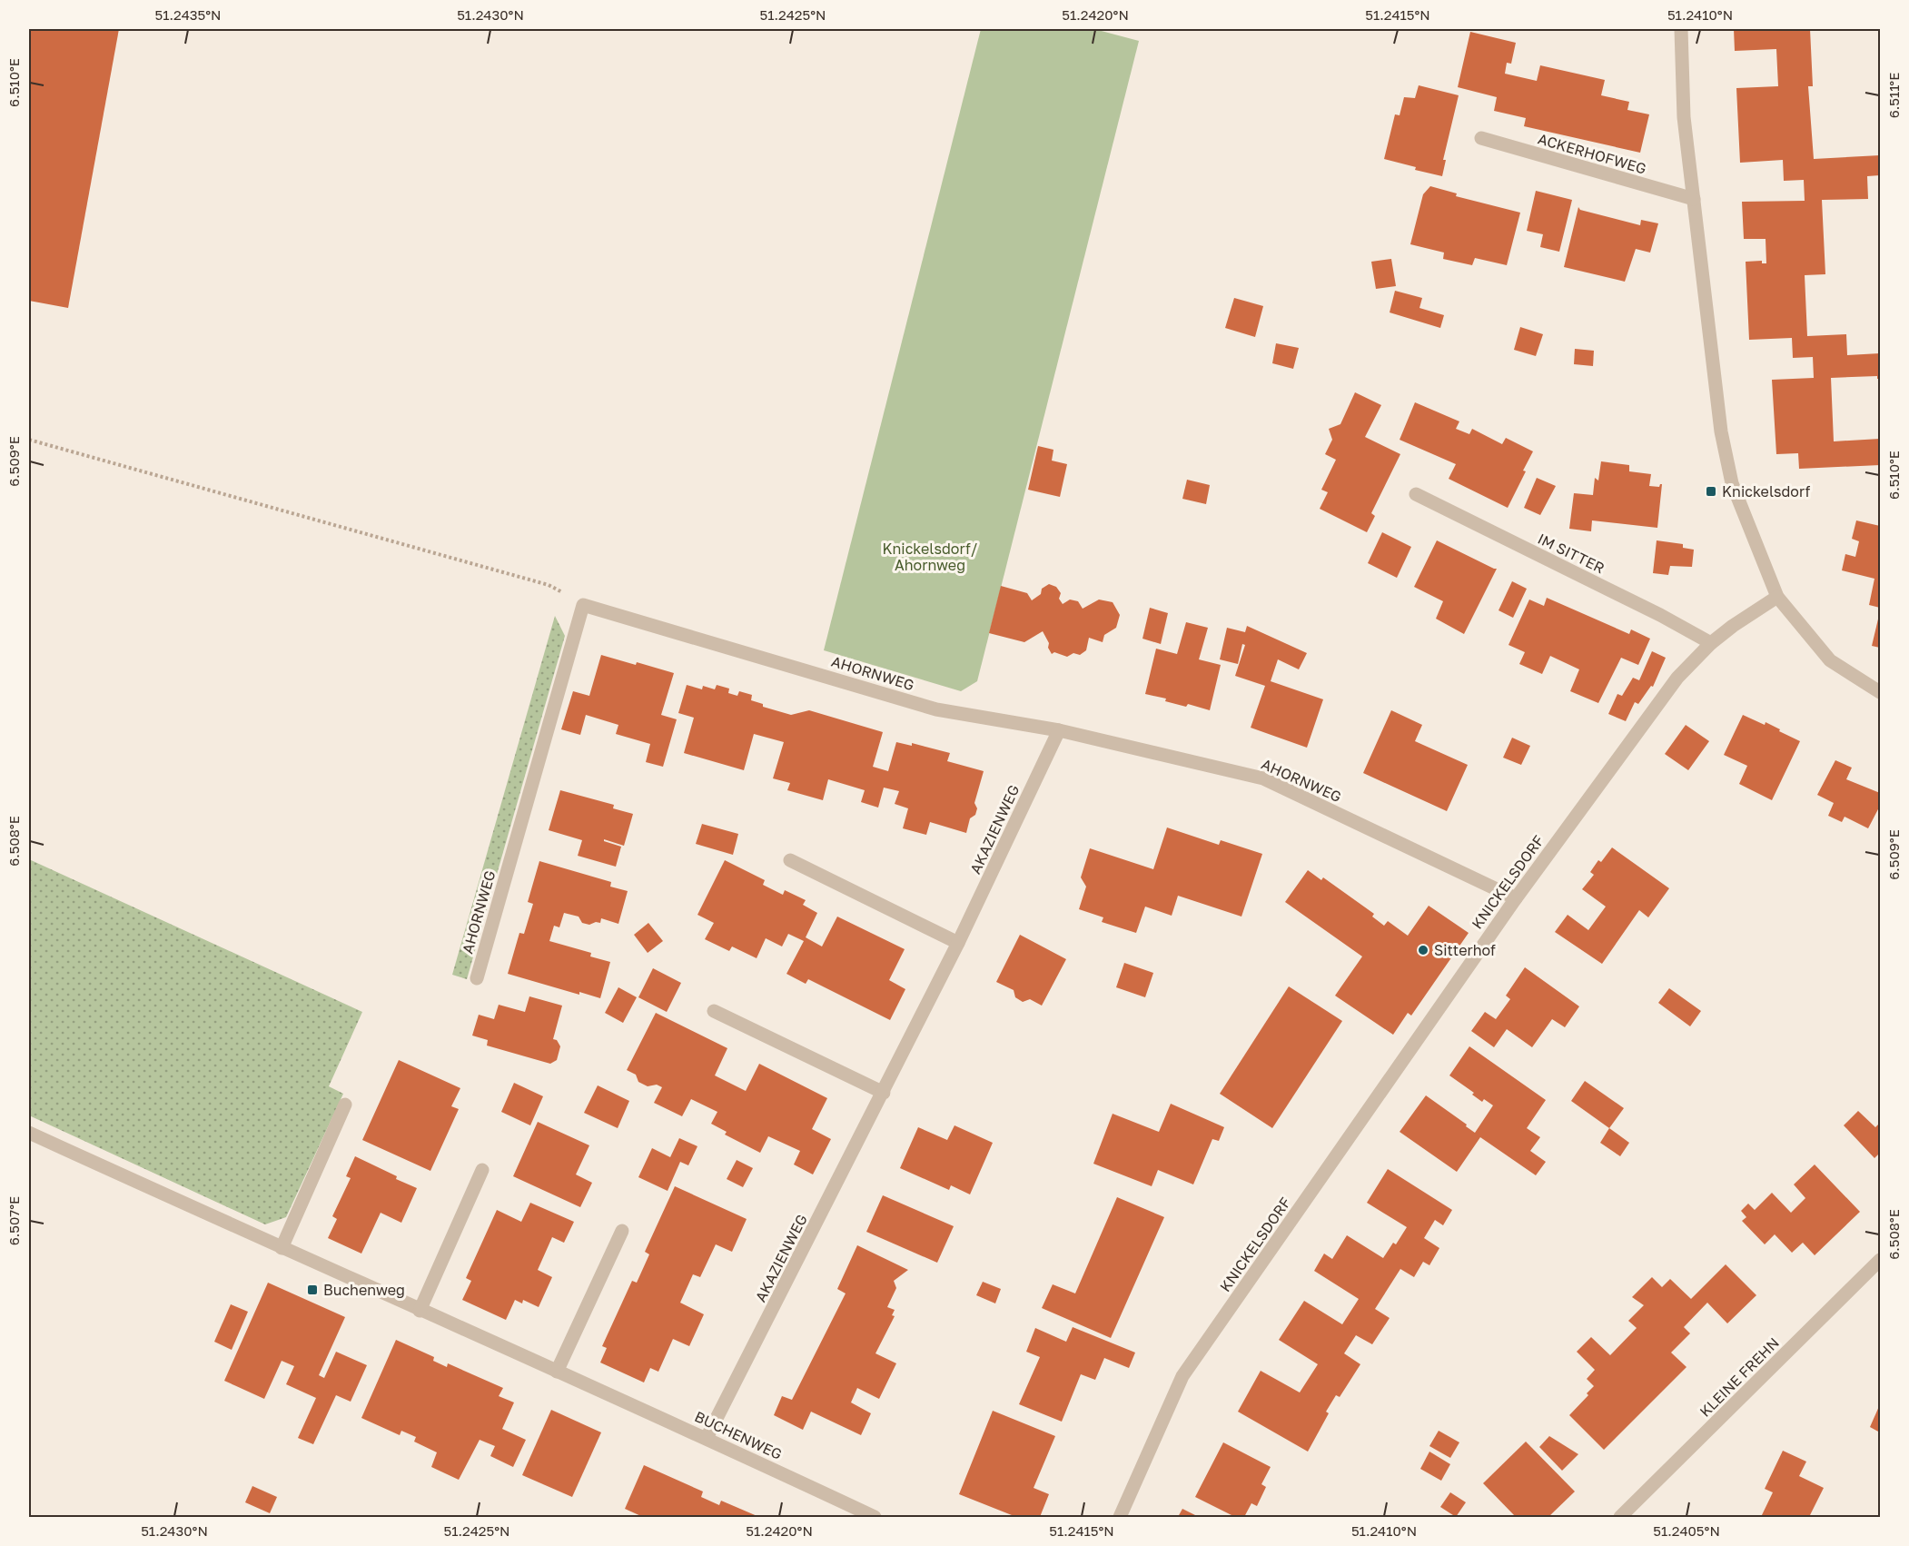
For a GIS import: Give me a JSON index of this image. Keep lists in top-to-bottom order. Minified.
{"streets":{"street":["ACKERHOFWEG","IM SITTER","AHORNWEG","AKAZIENWEG","KNICKELSDORF","KLEINE FREHN","BUCHENWEG"]},"crossings":[["IM SITTER","KNICKELSDORF"],["AHORNWEG","AKAZIENWEG"],["AHORNWEG","KNICKELSDORF"],["AKAZIENWEG","BUCHENWEG"]],"parks":["Knickelsdorf/ Ahornweg"],"places":{"transit":["Knickelsdorf","Buchenweg"],"other":["Sitterhof"]},"coordinates":["51.2435°N","51.2430°N","51.2425°N","51.2420°N","51.2415°N","51.2410°N","6.510°E","6.511°E","6.509°E","6.508°E","6.507°E","51.2405°N"]}
